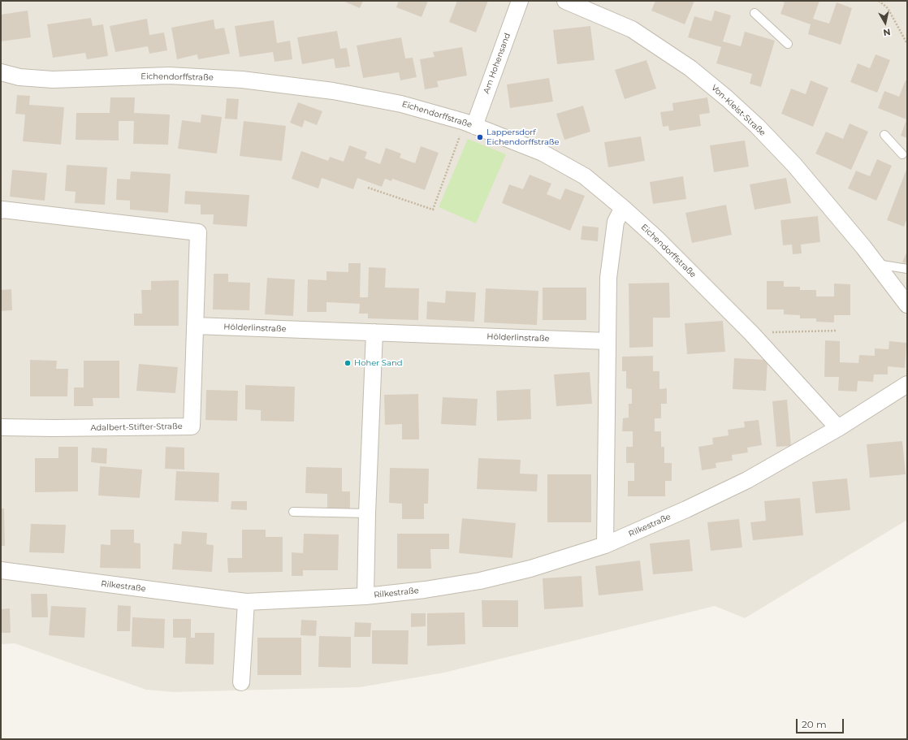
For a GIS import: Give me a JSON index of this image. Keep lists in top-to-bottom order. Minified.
{"streets":{"street":["Am Hohensand","Eichendorffstraße","Von-Kleist-Straße","Hölderlinstraße","Adalbert-Stifter-Straße","Rilkestraße"]},"crossings":[["Am Hohensand","Eichendorffstraße"],["Eichendorffstraße","Rilkestraße"],["Hölderlinstraße","Adalbert-Stifter-Straße"],["Hölderlinstraße","Rilkestraße"]],"places":["Lappersdorf Eichendorffstraße","Hoher Sand"],"scale_bar":"20 m","north":"bottom"}
